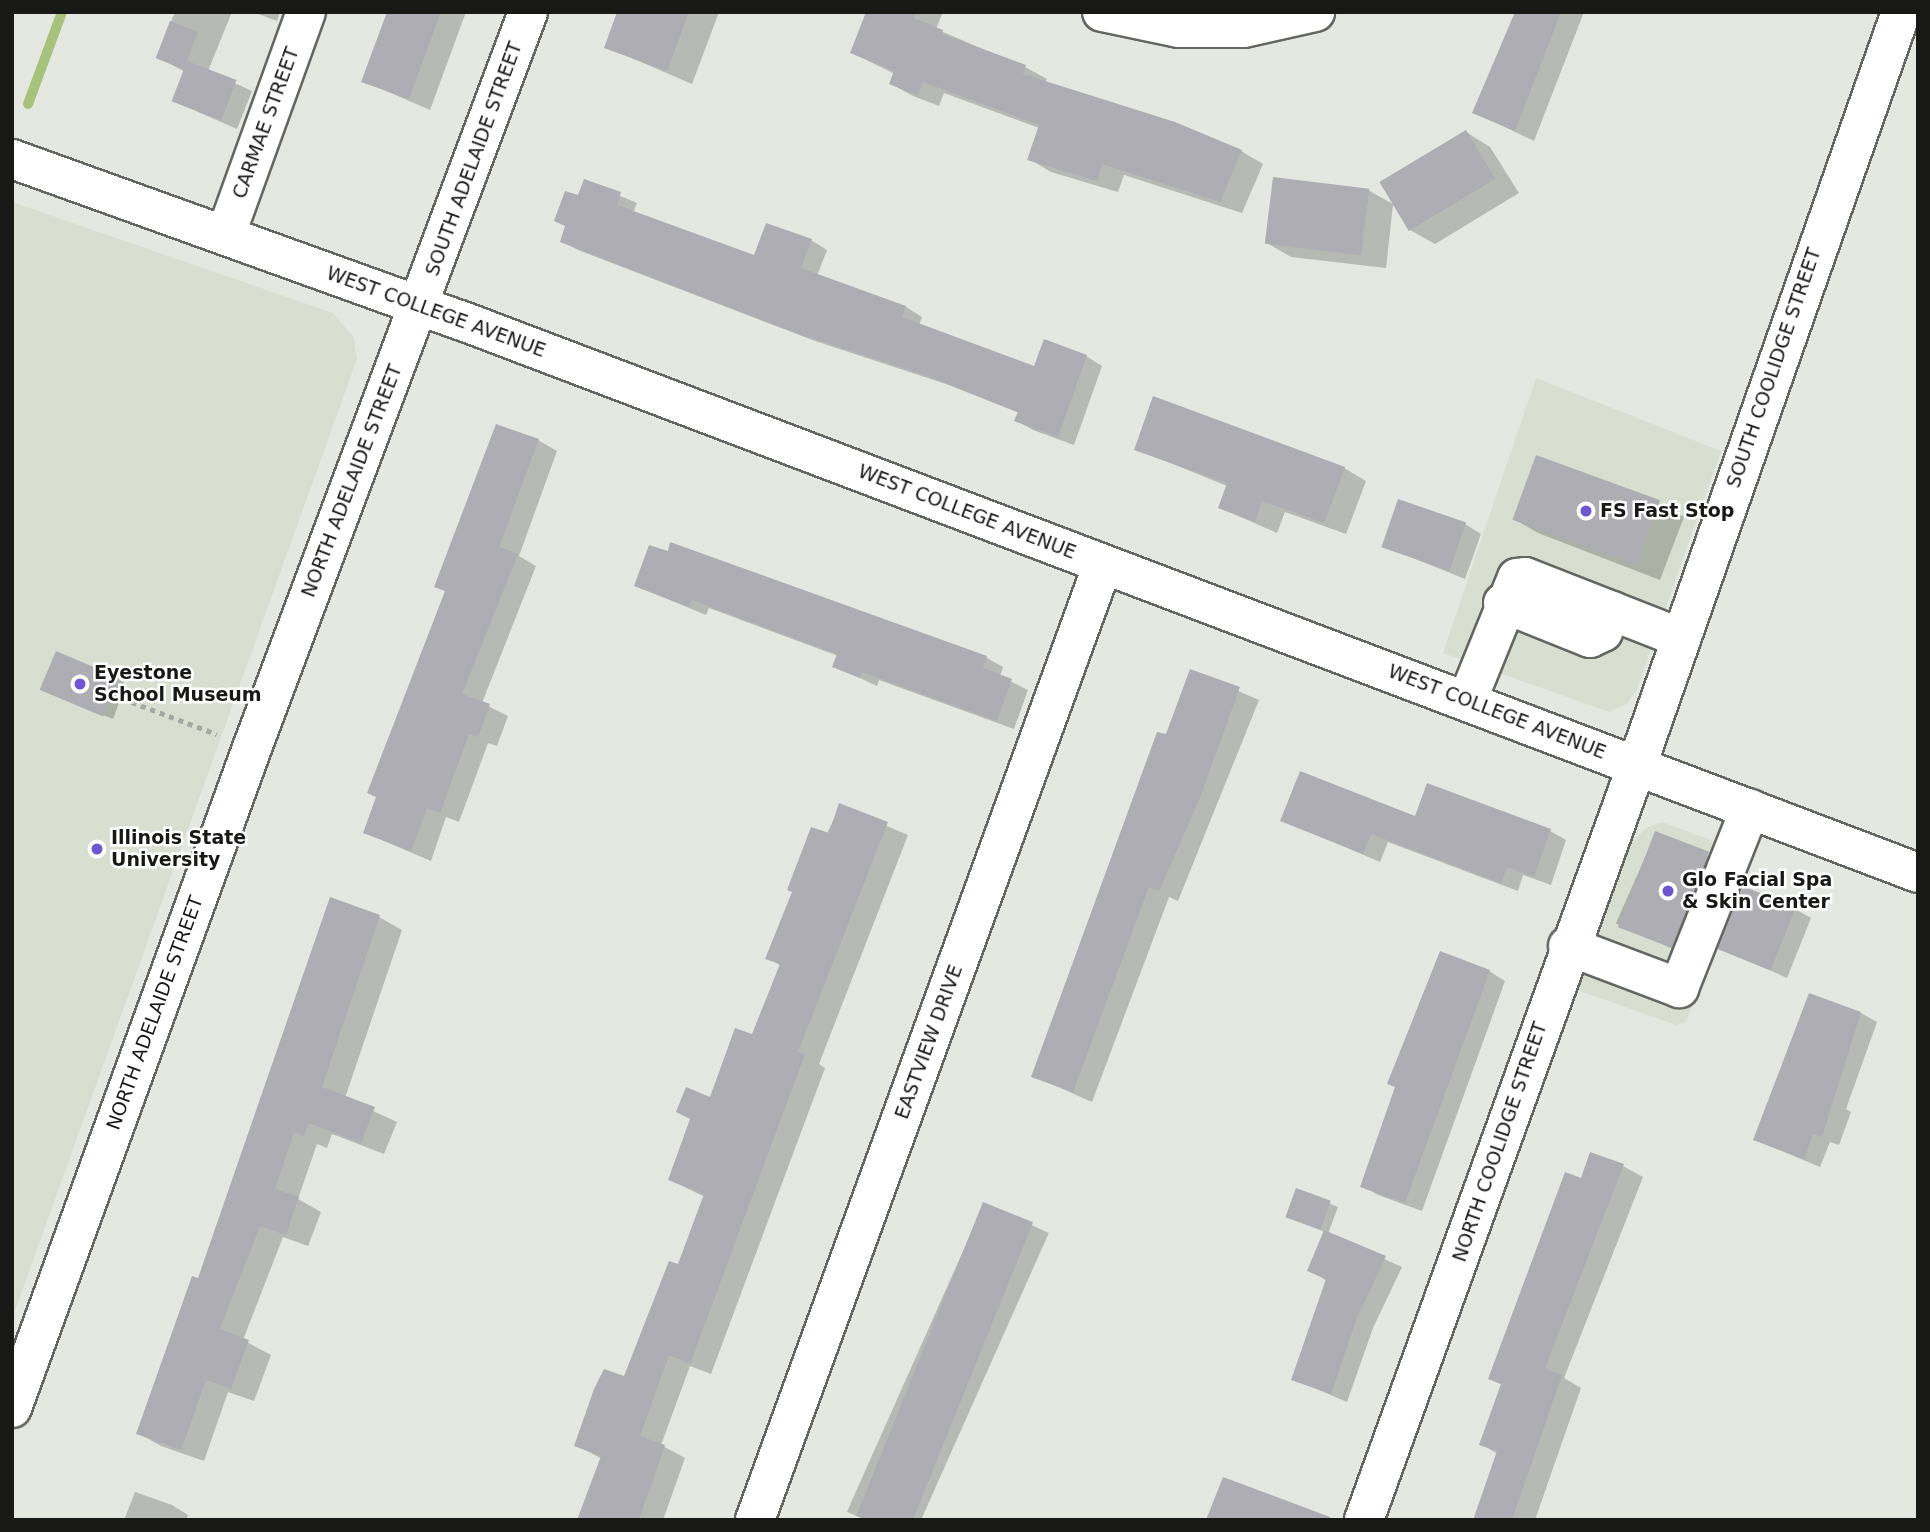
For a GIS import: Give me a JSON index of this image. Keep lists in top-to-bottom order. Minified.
{"streets":{"street":["CARMAE STREET","SOUTH ADELAIDE STREET","WEST COLLEGE AVENUE","SOUTH COOLIDGE STREET","NORTH ADELAIDE STREET","EASTVIEW DRIVE","NORTH COOLIDGE STREET"]},"crossings":[["CARMAE STREET","WEST COLLEGE AVENUE"],["SOUTH ADELAIDE STREET","WEST COLLEGE AVENUE"],["SOUTH ADELAIDE STREET","NORTH ADELAIDE STREET"],["WEST COLLEGE AVENUE","SOUTH COOLIDGE STREET"],["WEST COLLEGE AVENUE","NORTH ADELAIDE STREET"],["WEST COLLEGE AVENUE","EASTVIEW DRIVE"],["WEST COLLEGE AVENUE","NORTH COOLIDGE STREET"],["SOUTH COOLIDGE STREET","NORTH COOLIDGE STREET"]],"places":["FS Fast Stop","Eyestone School Museum","Illinois State University","Glo Facial Spa & Skin Center"]}
